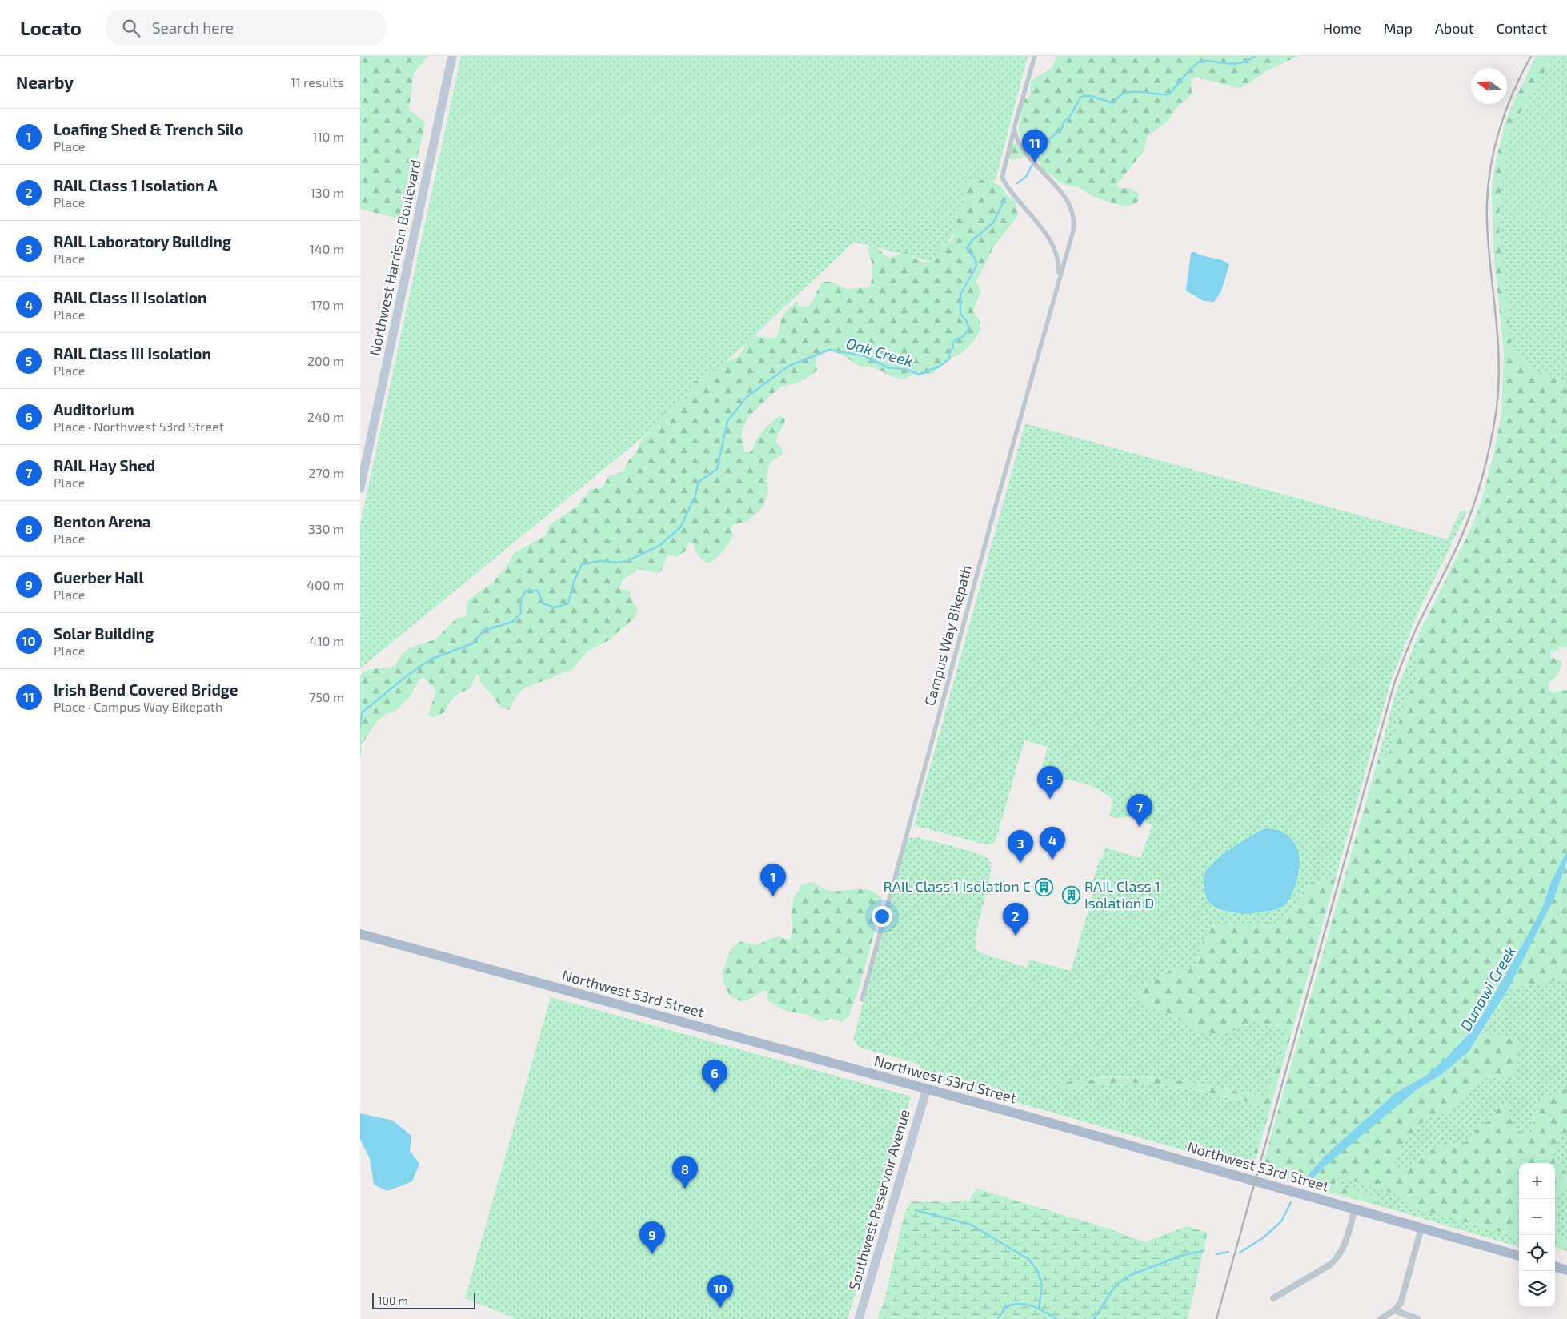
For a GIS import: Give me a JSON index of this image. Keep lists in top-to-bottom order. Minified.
{"streets":{"main road":["Northwest Harrison Boulevard","Northwest 53rd Street","Southwest Reservoir Avenue"],"street":["Campus Way Bikepath"]},"crossings":[["Northwest 53rd Street","Southwest Reservoir Avenue"]],"water":["Oak Creek","Dunawi Creek"],"places":{"building":["RAIL Class 1 Isolation C","RAIL Class 1 Isolation D"]},"scale_bar":"100 m","north":"left","page":{"header":"Locato","search":"Search here","nav":["Home","Map","About","Contact"],"heading":["Nearby","11 results"],"list":[{"mark":"1","name":"Loafing Shed & Trench Silo","note":"Place","value":"110 m"},{"mark":"2","name":"RAIL Class 1 Isolation A","note":"Place","value":"130 m"},{"mark":"3","name":"RAIL Laboratory Building","note":"Place","value":"140 m"},{"mark":"4","name":"RAIL Class II Isolation","note":"Place","value":"170 m"},{"mark":"5","name":"RAIL Class III Isolation","note":"Place","value":"200 m"},{"mark":"6","name":"Auditorium","note":"Place · Northwest 53rd Street","value":"240 m"},{"mark":"7","name":"RAIL Hay Shed","note":"Place","value":"270 m"},{"mark":"8","name":"Benton Arena","note":"Place","value":"330 m"},{"mark":"9","name":"Guerber Hall","note":"Place","value":"400 m"},{"mark":"10","name":"Solar Building","note":"Place","value":"410 m"},{"mark":"11","name":"Irish Bend Covered Bridge","note":"Place · Campus Way Bikepath","value":"750 m"}],"pins":["11","5","7","4","3","1","2","6","8","9","10"],"map_buttons":["+","−"],"scale":"100 m"}}
